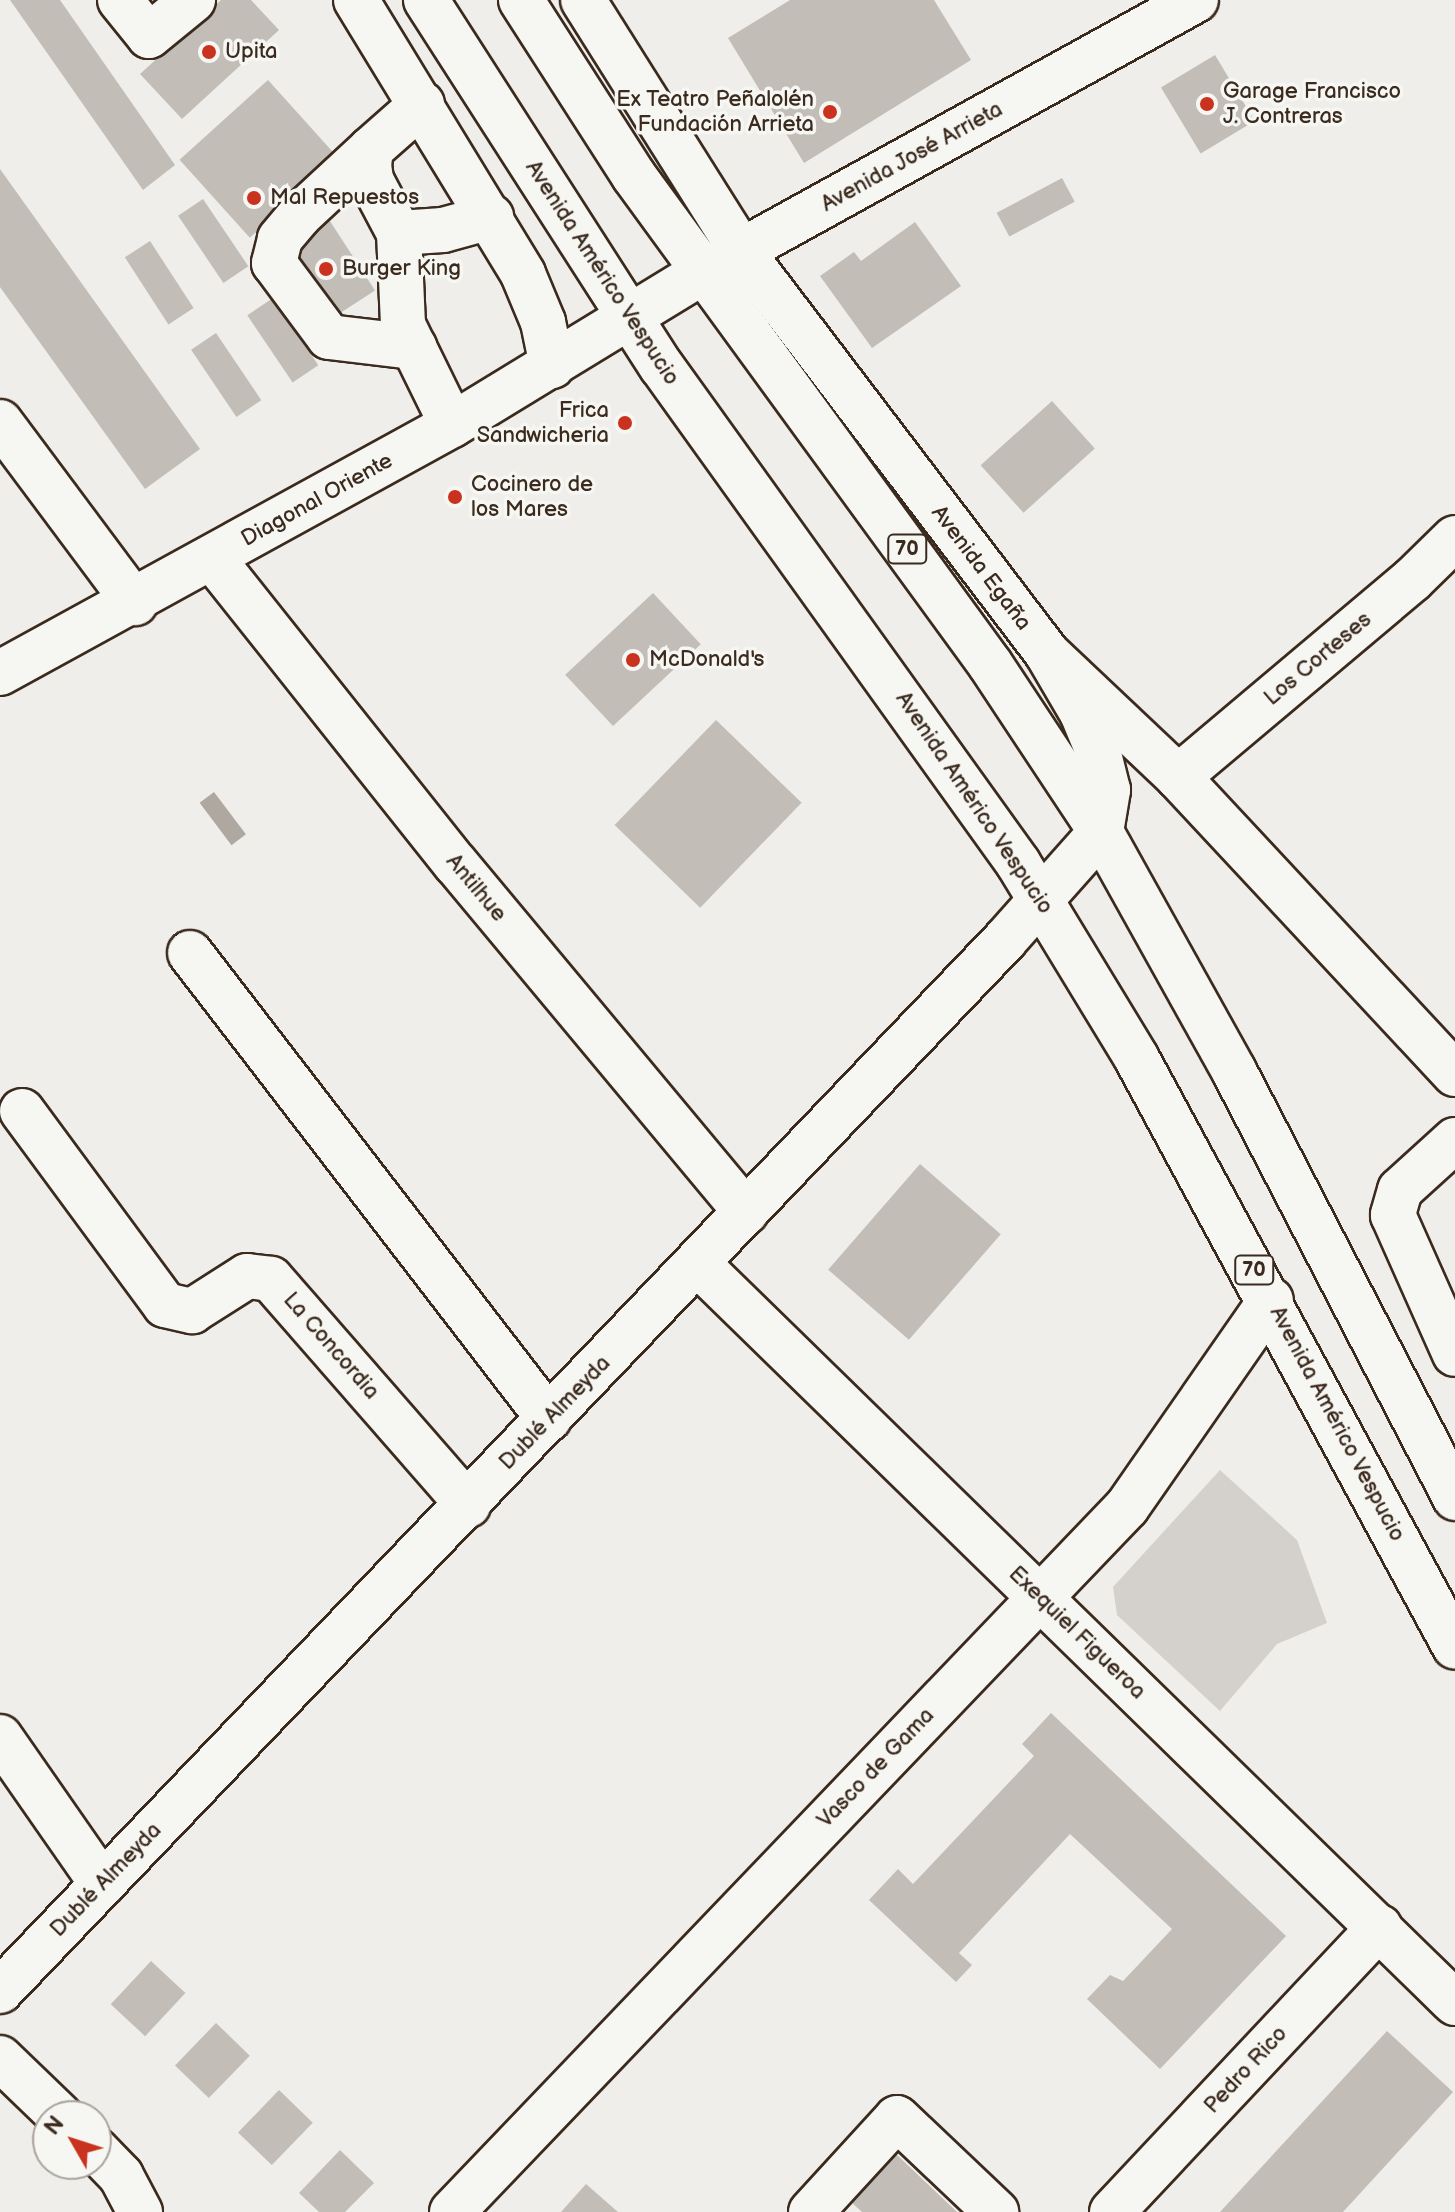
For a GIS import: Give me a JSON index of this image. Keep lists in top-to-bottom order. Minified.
{"streets":{"street":["Avenida José Arrieta","Avenida Américo Vespucio","Diagonal Oriente","70","Avenida Egaña","Los Corteses","Antilhue","La Concordia","Dublé Almeyda","Exequiel Figueroa","Vasco de Gama","Pedro Rico"]},"crossings":[["Avenida José Arrieta","Avenida Américo Vespucio"],["Avenida José Arrieta","Diagonal Oriente"],["Avenida José Arrieta","70"],["Avenida José Arrieta","Avenida Egaña"],["Avenida Américo Vespucio","Diagonal Oriente"],["Avenida Américo Vespucio","Dublé Almeyda"],["Avenida Américo Vespucio","Vasco de Gama"],["Diagonal Oriente","Antilhue"],["70","Dublé Almeyda"],["Avenida Egaña","Los Corteses"],["Antilhue","Dublé Almeyda"],["La Concordia","Dublé Almeyda"],["Dublé Almeyda","Exequiel Figueroa"],["Exequiel Figueroa","Vasco de Gama"],["Exequiel Figueroa","Pedro Rico"]],"places":["Upita","Garage Francisco J. Contreras","Ex Teatro Peñalolén Fundación Arrieta","Mal Repuestos","Burger King","Frica Sandwicheria","Cocinero de los Mares","McDonald's"],"north":"top left"}
